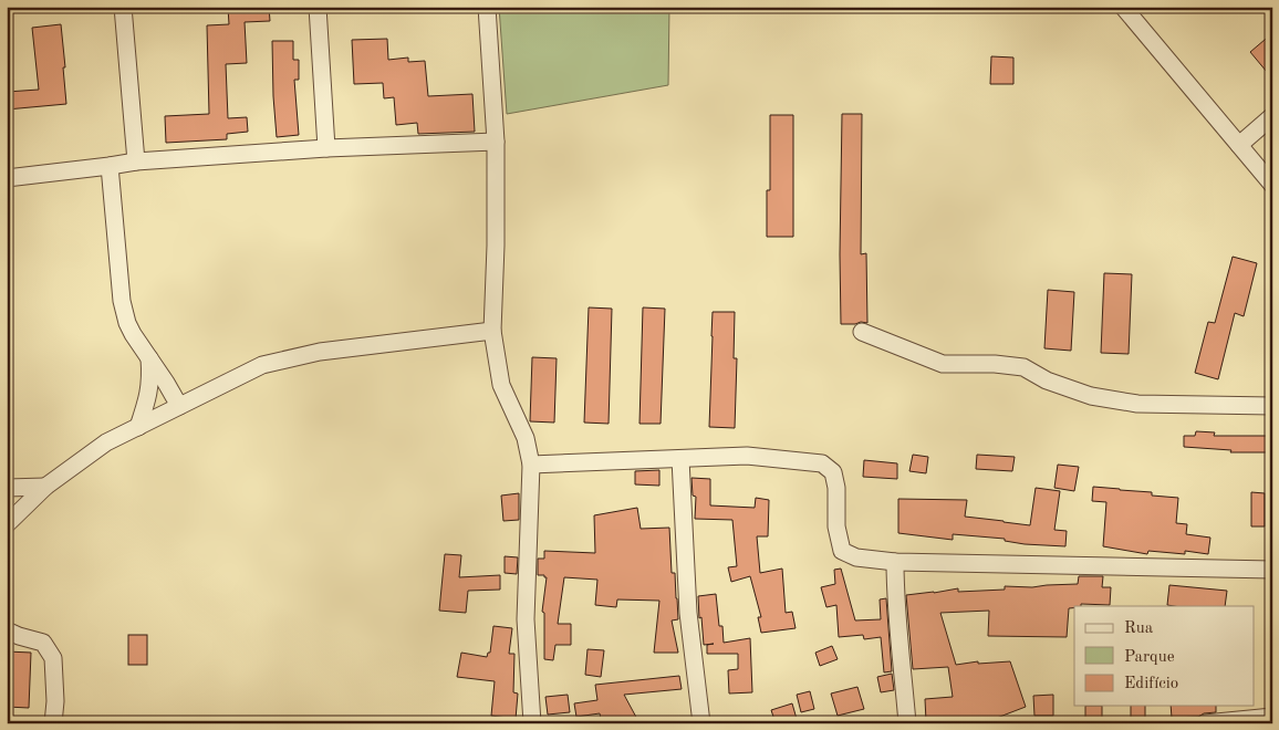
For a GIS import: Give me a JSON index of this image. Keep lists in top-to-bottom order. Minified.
{"legend":["Rua","Parque","Edifício"]}
